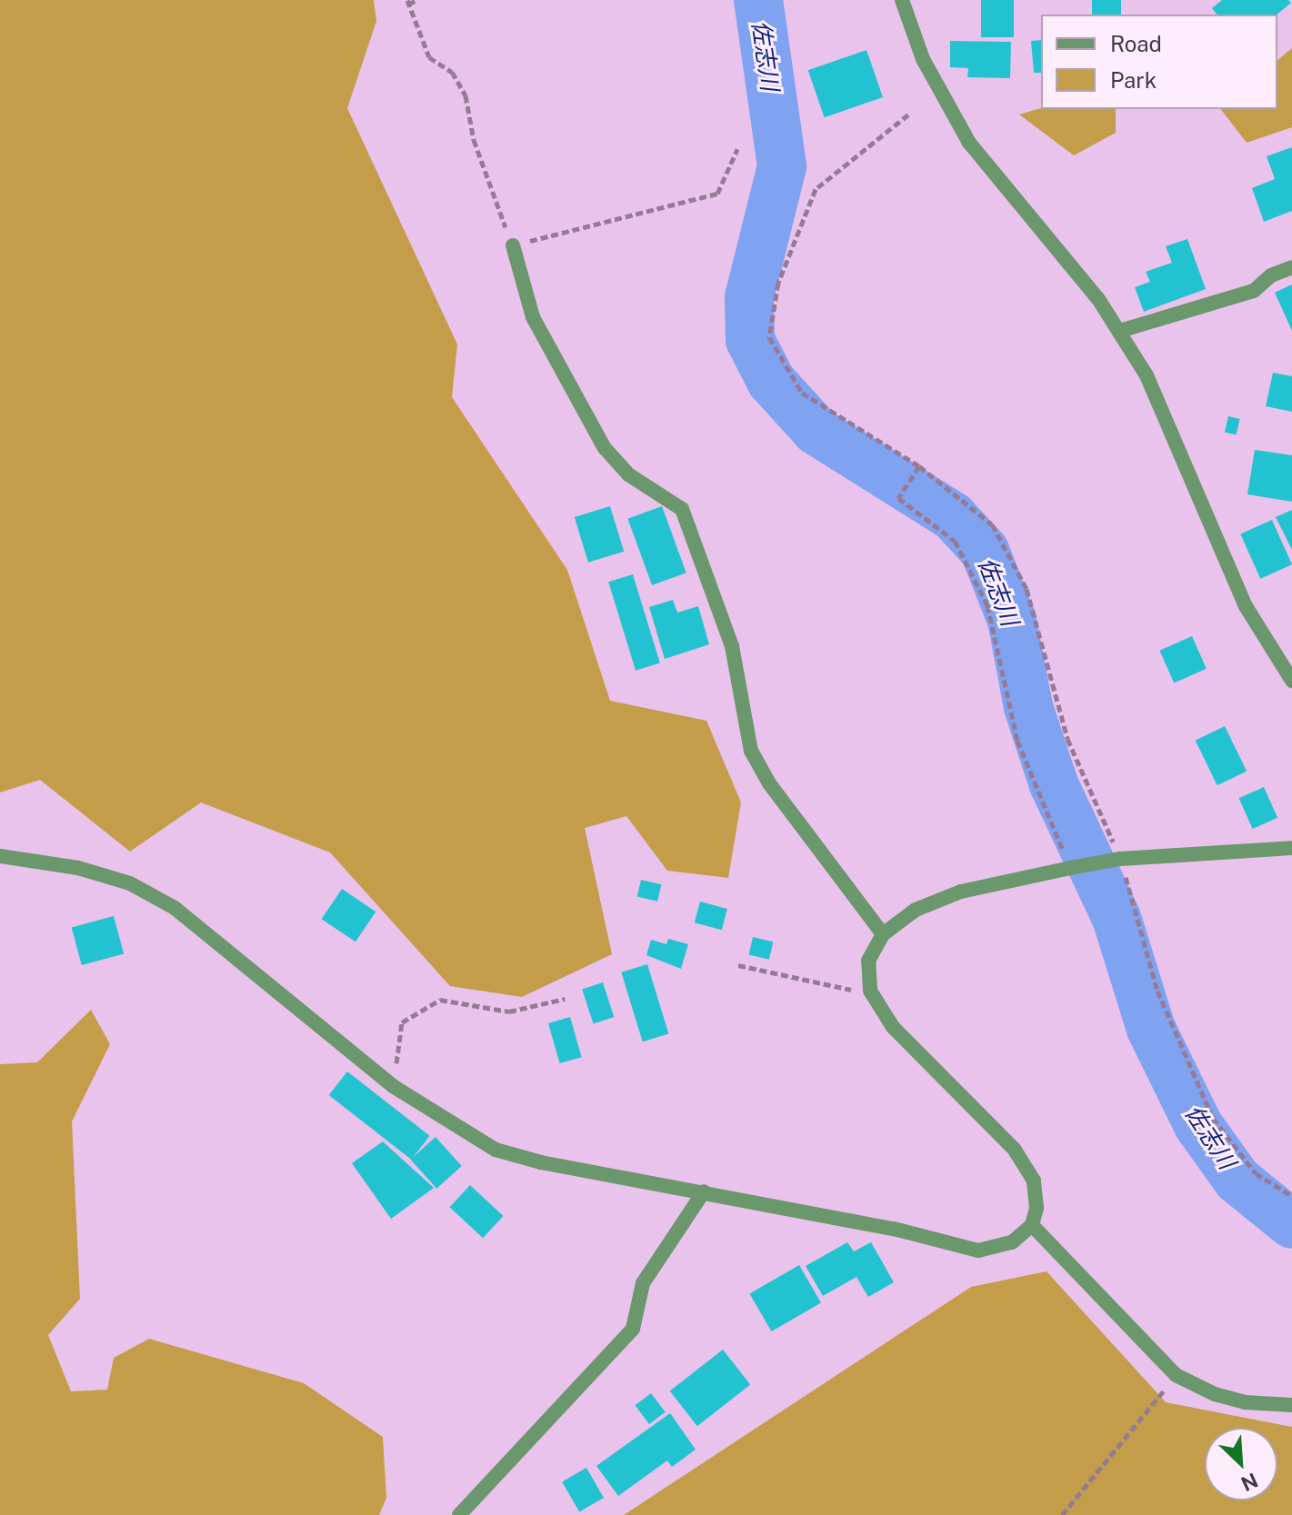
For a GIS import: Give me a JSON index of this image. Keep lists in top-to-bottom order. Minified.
{"water":["佐志川"],"legend":["Road","Park"],"north":"bottom right"}
